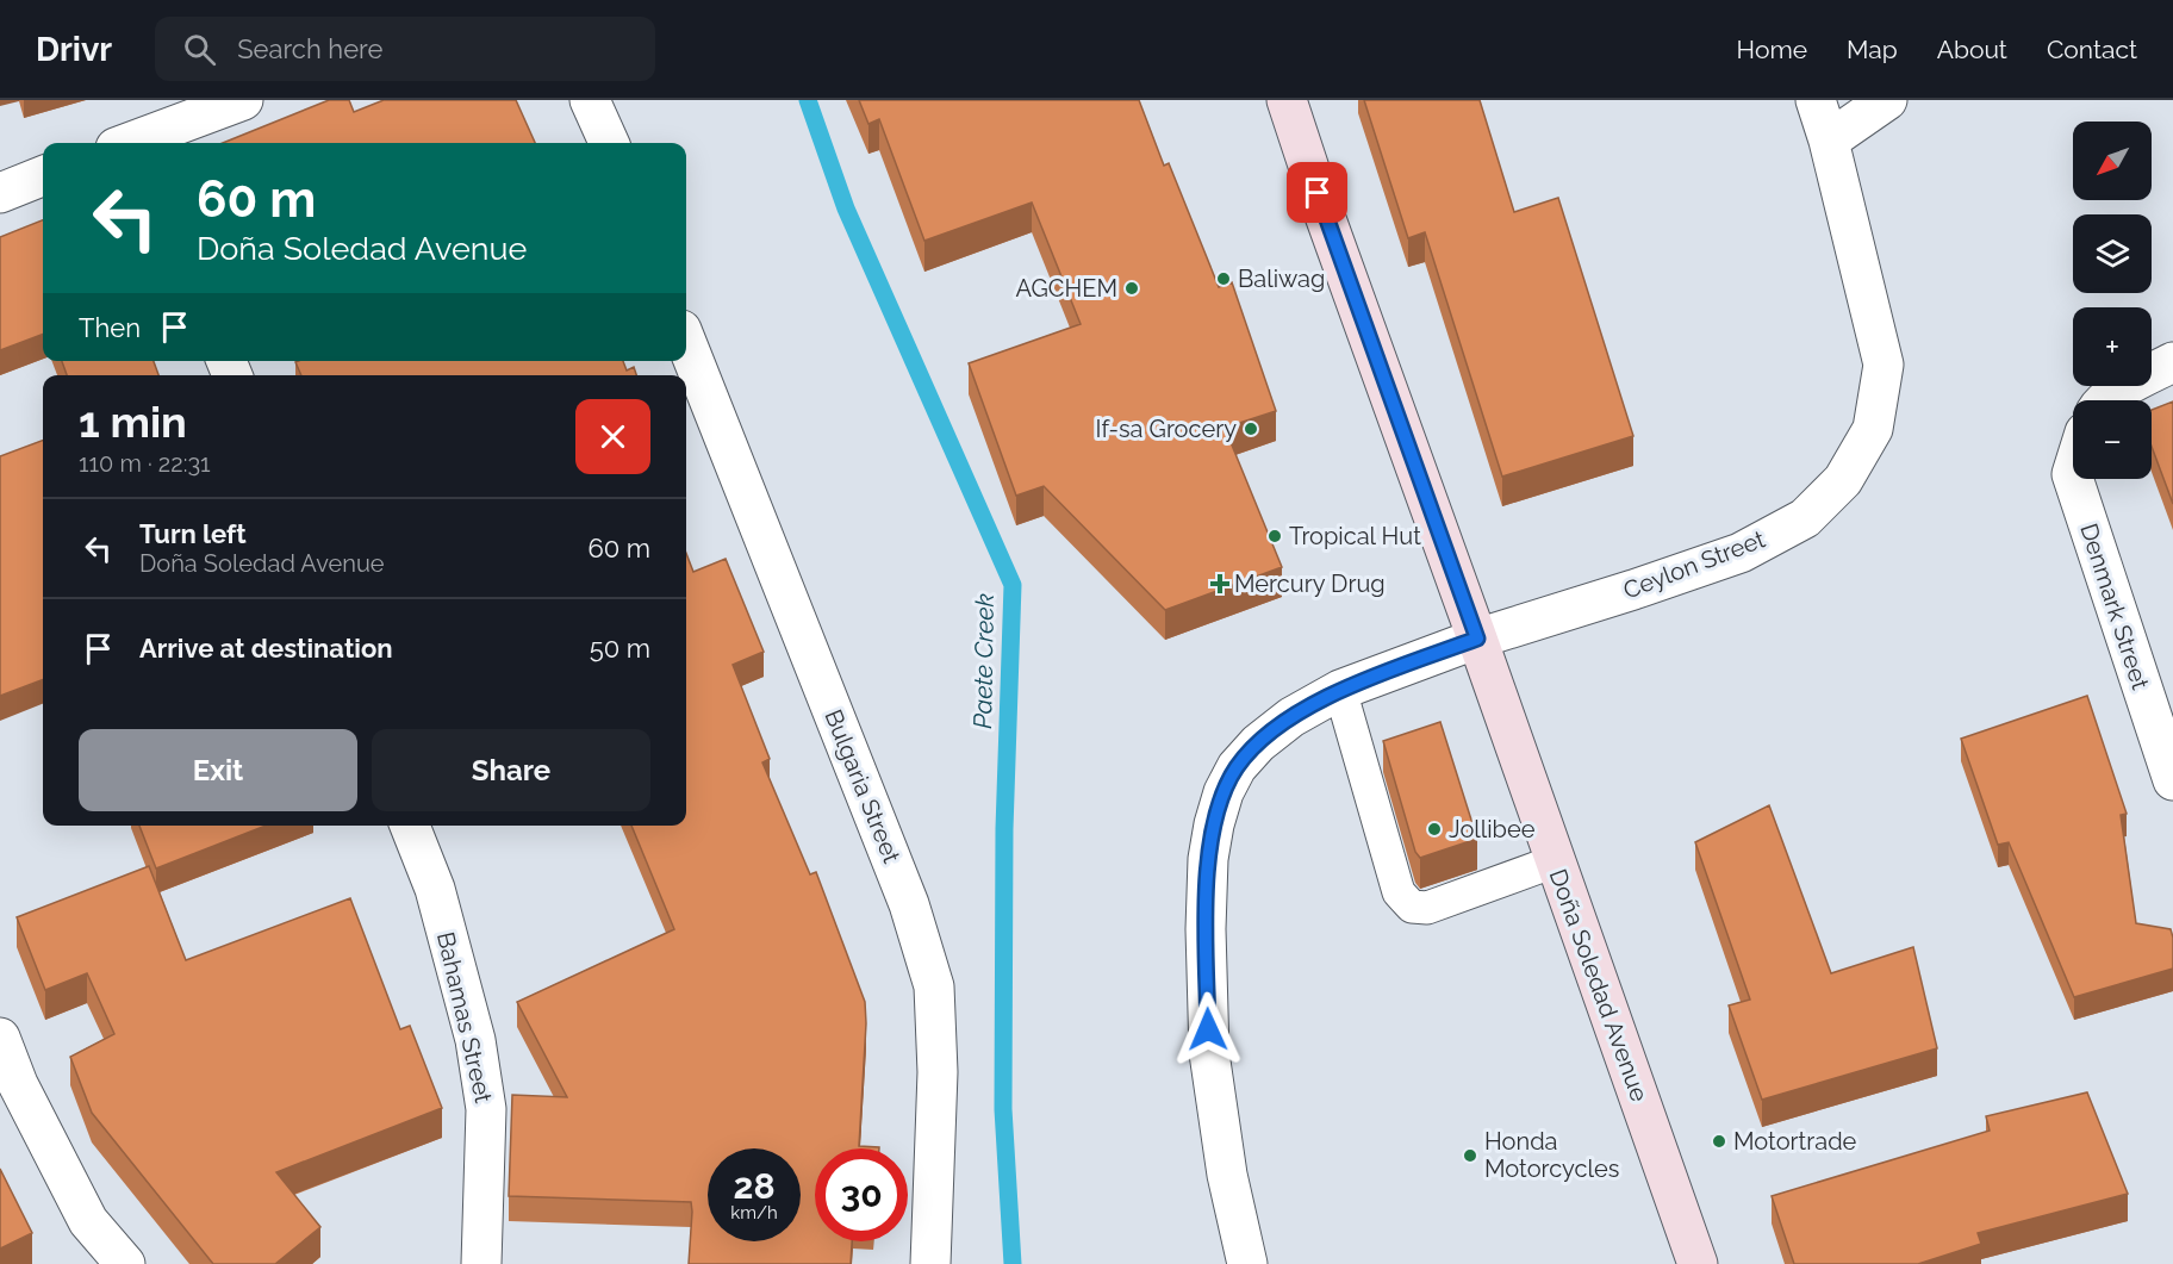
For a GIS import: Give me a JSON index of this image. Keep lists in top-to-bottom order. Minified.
{"streets":{"main road":["Doña Soledad Avenue"],"street":["Ceylon Street","Denmark Street","Bulgaria Street","Bahamas Street"]},"crossings":[["Ceylon Street","Doña Soledad Avenue"]],"water":["Paete Creek"],"places":{"other":["Baliwag","AGCHEM","If-sa Grocery","Tropical Hut","Jollibee","Motortrade","Honda Motorcycles"],"health":["Mercury Drug"]},"north":"bottom left","page":{"header":"Drivr","search":"Search here","nav":["Home","Map","About","Contact"],"map_buttons":["+","−"],"turn":["60 m","Doña Soledad Avenue"],"then":"Then","heading":["1 min","110 m · 22:31"],"list":[{"name":"Turn left","note":"Doña Soledad Avenue","value":"60 m"},{"name":"Arrive at destination","value":"50 m"}],"buttons":["Exit","Share"],"speed":"28 km/h","limit":"30"}}
